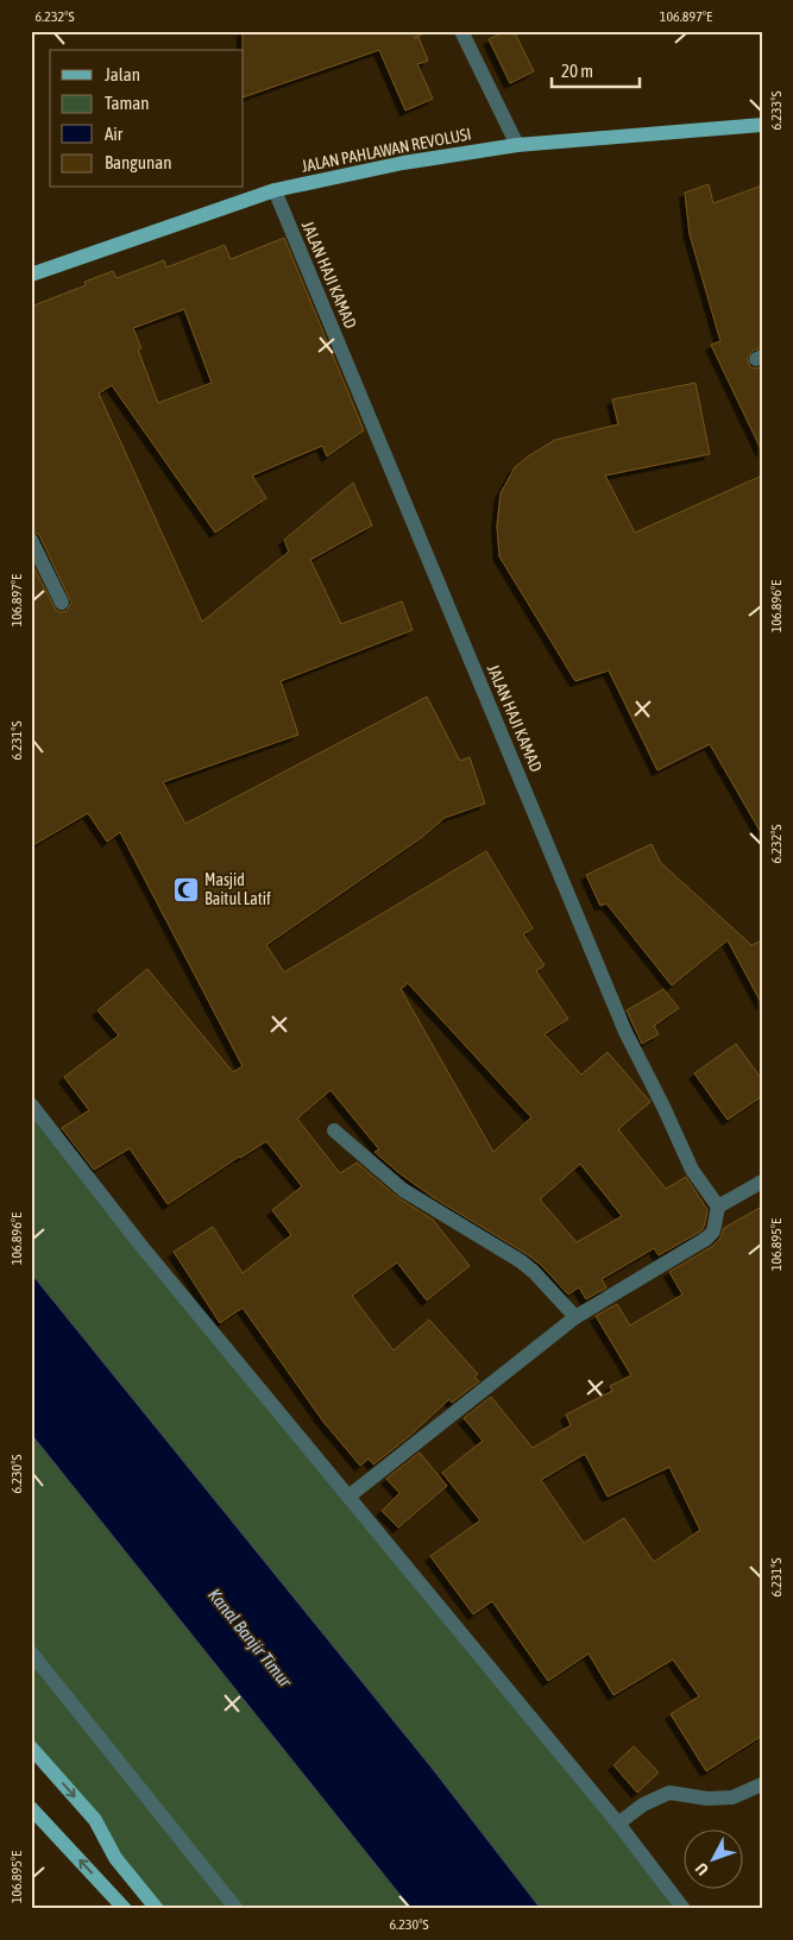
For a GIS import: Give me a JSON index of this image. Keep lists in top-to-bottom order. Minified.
{"streets":{"main road":["JALAN PAHLAWAN REVOLUSI"],"street":["JALAN HAJI KAMAD"]},"crossings":[["JALAN PAHLAWAN REVOLUSI","JALAN HAJI KAMAD"]],"water":["Kanal Banjir Timur"],"places":{"mosque":["Masjid Baitul Latif"]},"legend":["Jalan","Taman","Air","Bangunan"],"scale_bar":"20 m","north":"bottom left","coordinates":["6.232°S","106.897°E","6.233°S","106.896°E","6.231°S","106.895°E","6.230°S"]}
